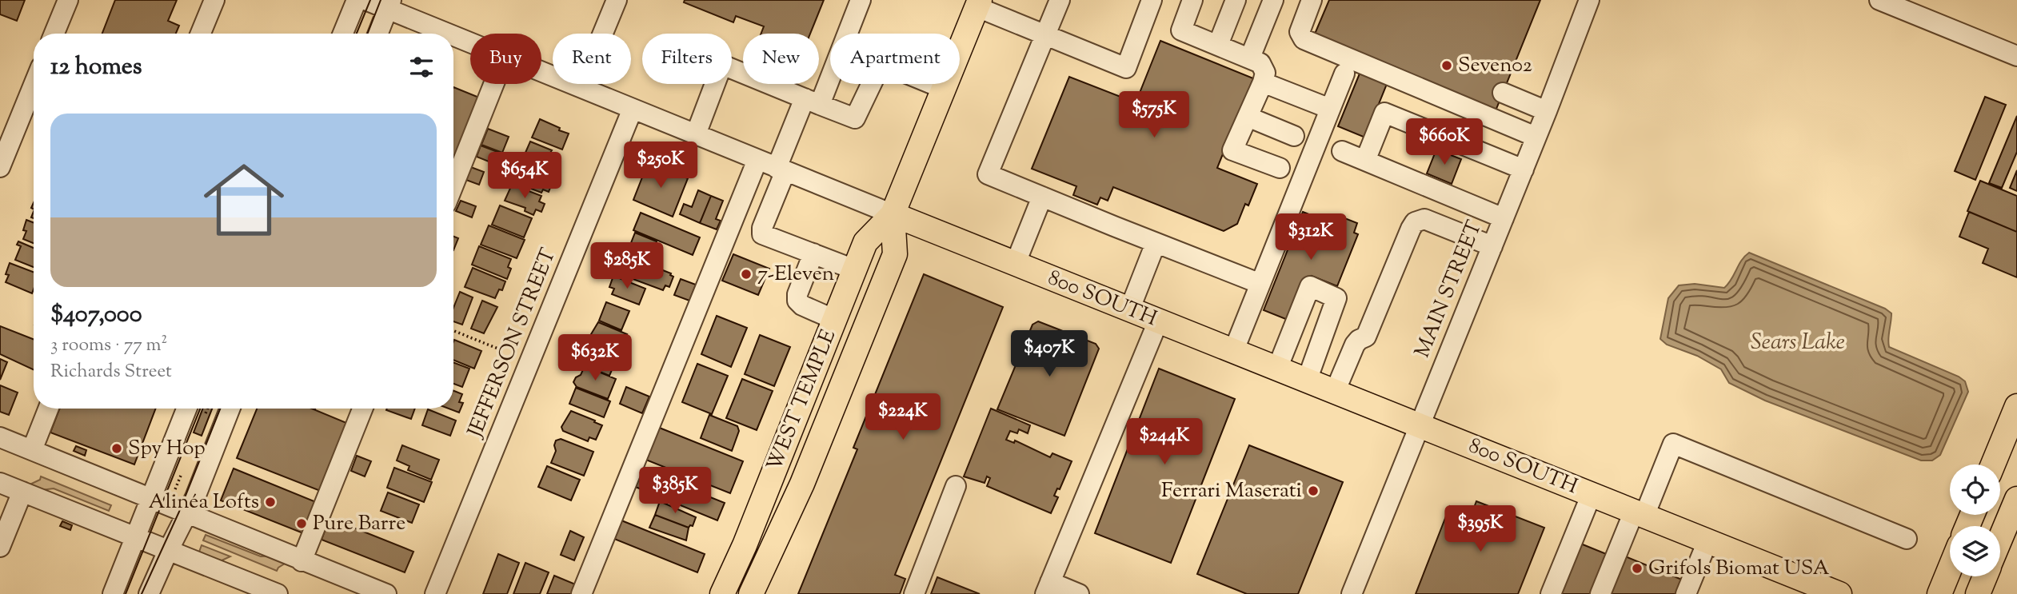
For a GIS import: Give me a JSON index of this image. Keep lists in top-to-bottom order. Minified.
{"streets":{"main road":["800 SOUTH","WEST TEMPLE"],"street":["MAIN STREET","JEFFERSON STREET"]},"crossings":[["MAIN STREET","800 SOUTH"],["800 SOUTH","JEFFERSON STREET"],["800 SOUTH","WEST TEMPLE"]],"water":["Sears Lake"],"places":["Seven02","7-Eleven","Spy Hop","Ferrari Maserati","Alinéa Lofts","Pure Barre","Grifols Biomat USA"],"page":{"chip":["Buy","Rent","Filters","New","Apartment"],"heading":"12 homes","price":["$575K","$660K","$250K","$654K","$312K","$285K","$407K","$632K","$224K","$244K","$385K","$395K"],"list":[{"name":"$407,000","note":"3 rooms · 77 m² · Richards Street"}]}}
